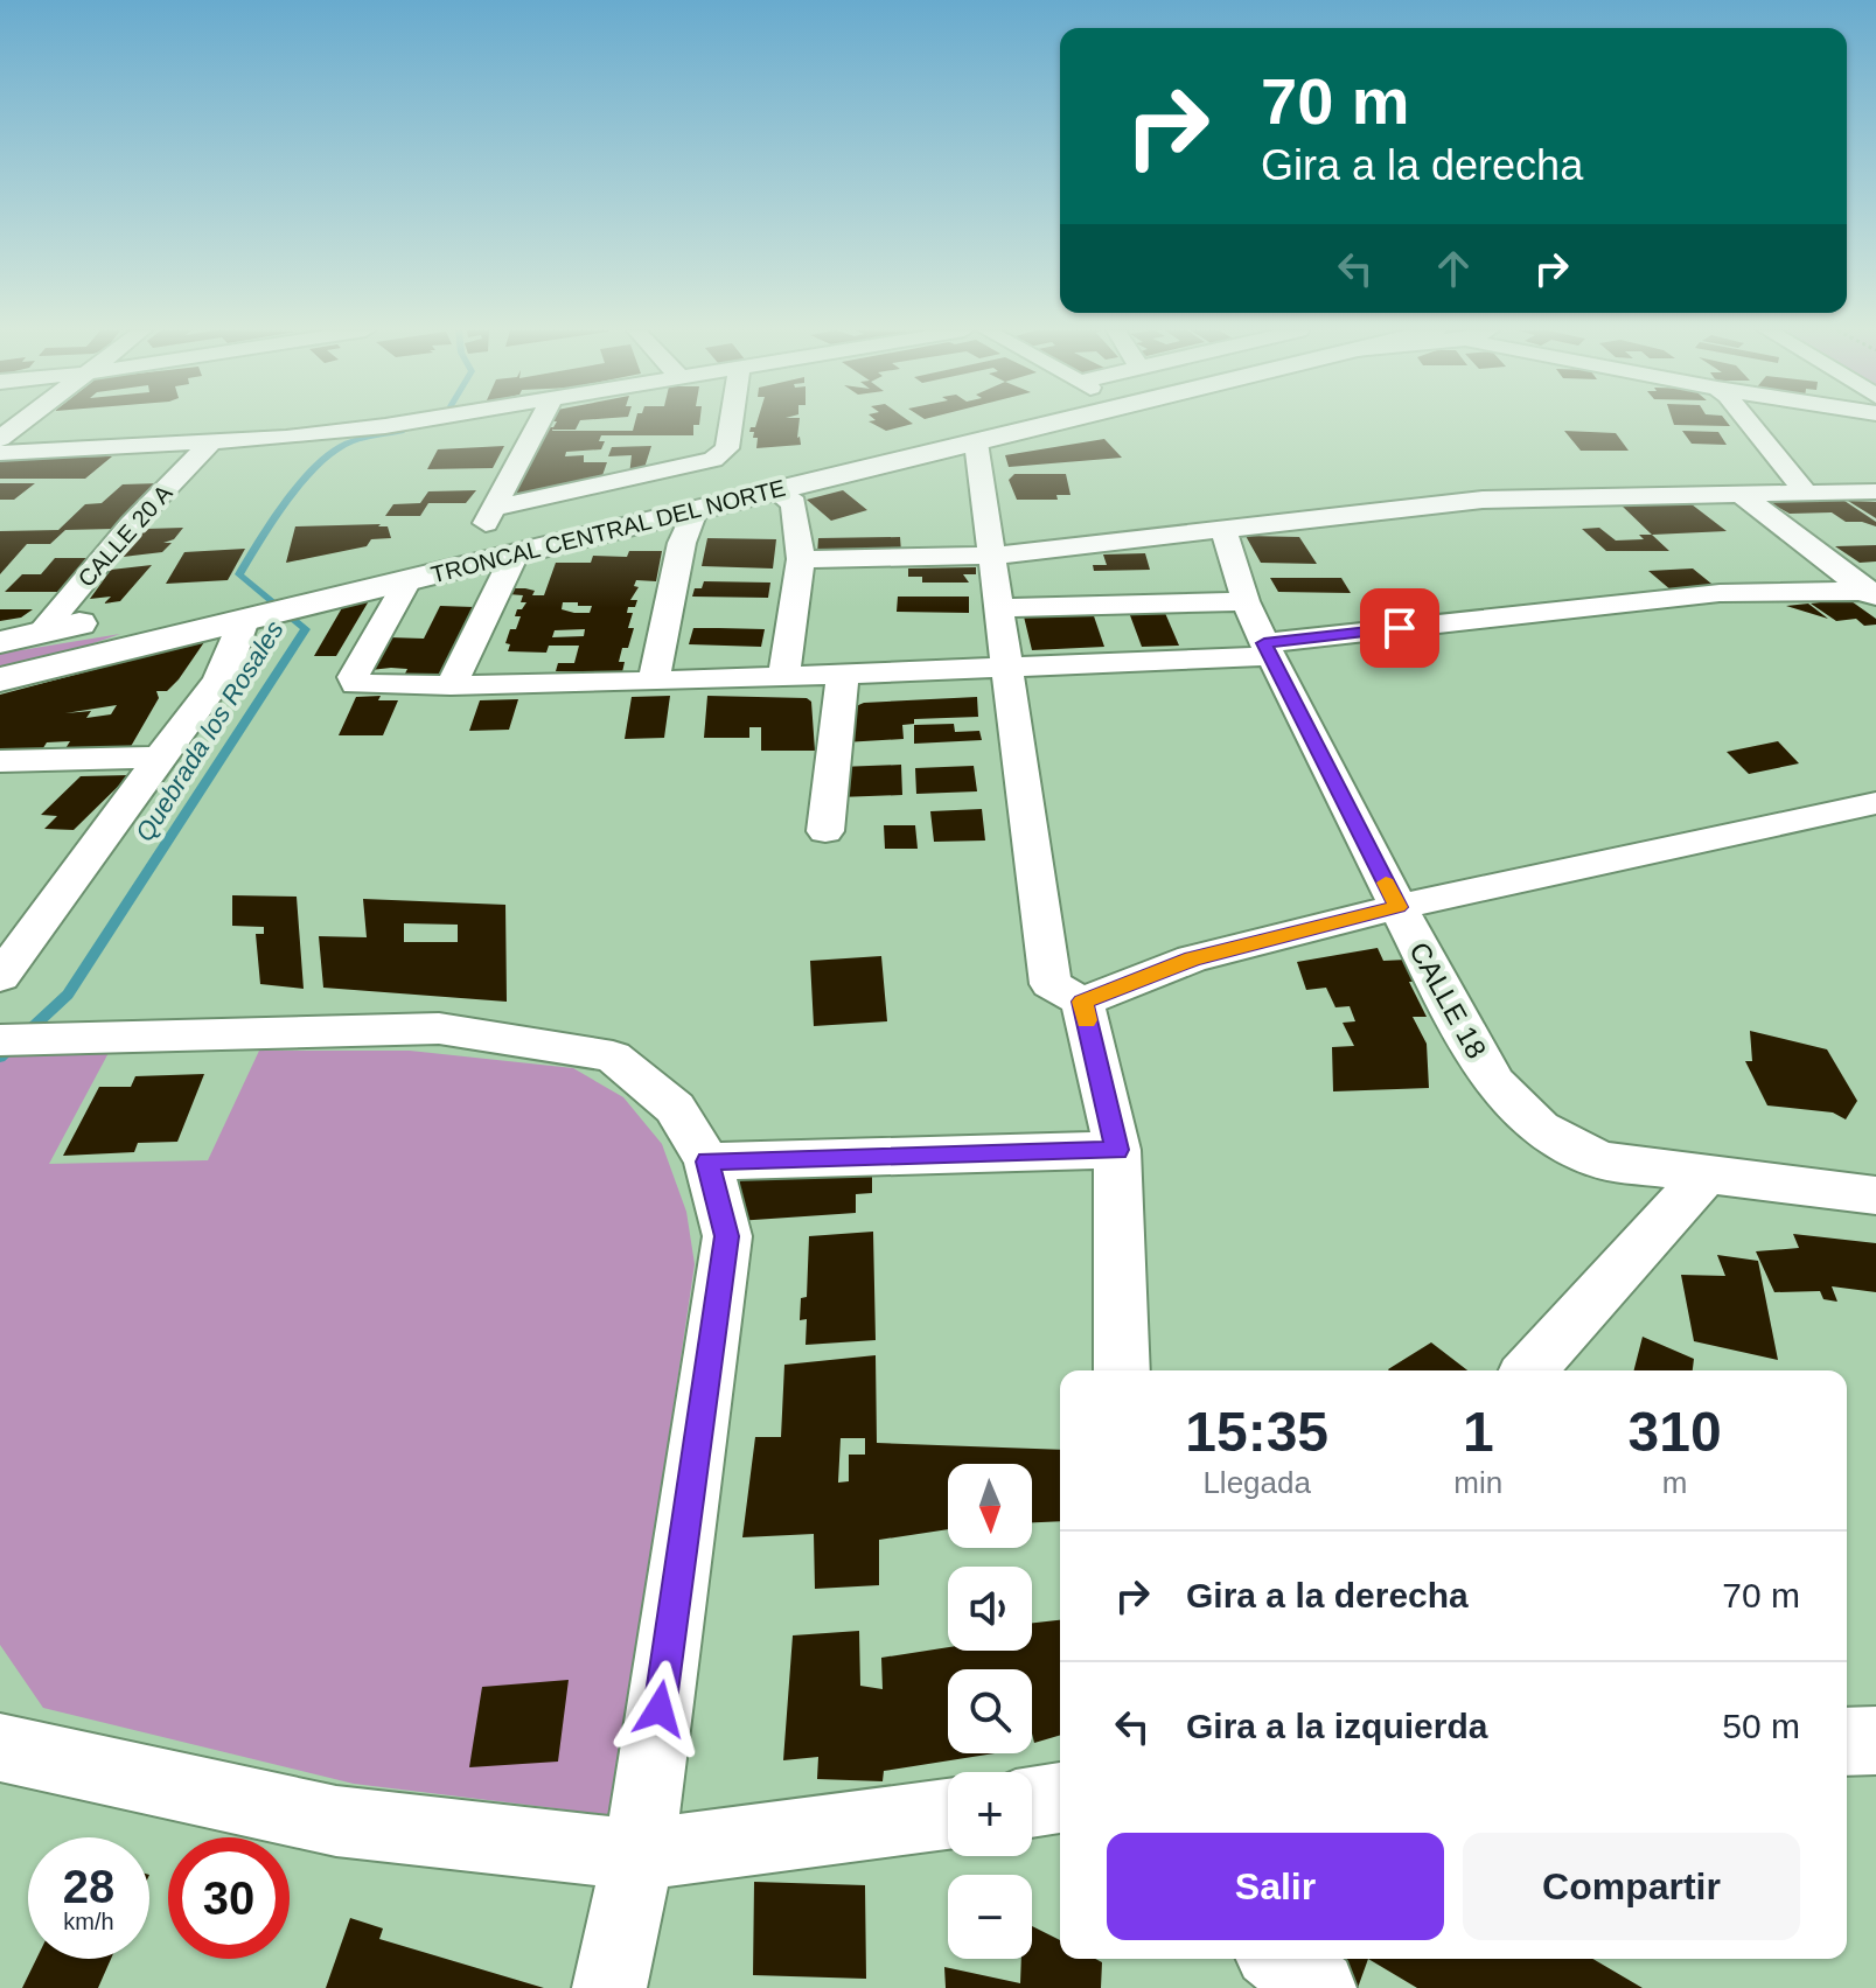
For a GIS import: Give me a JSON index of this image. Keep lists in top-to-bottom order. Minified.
{"streets":{"highway":["TRONCAL CENTRAL DEL NORTE"],"street":["CALLE 20 A","CALLE 18"]},"water":["Quebrada los Rosales"],"north":"bottom","page":{"turn":["70 m","Gira a la derecha"],"eta":["15:35","Llegada","1","min","310","m"],"map_buttons":["+","−"],"list":[{"name":"Gira a la derecha","value":"70 m"},{"name":"Gira a la izquierda","value":"50 m"}],"buttons":["Salir","Compartir"],"speed":"28 km/h","limit":"30"}}
